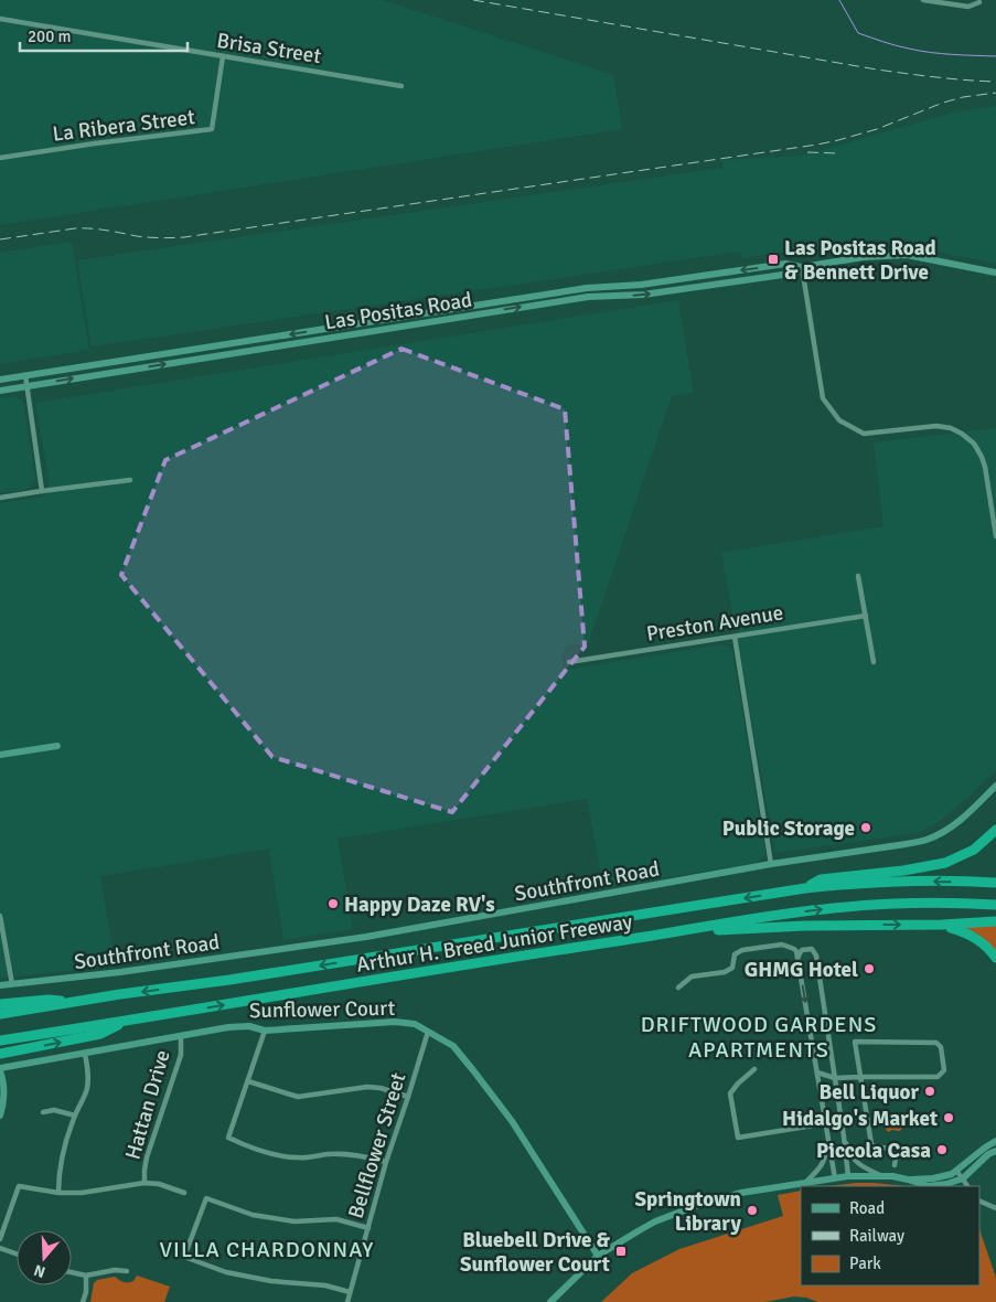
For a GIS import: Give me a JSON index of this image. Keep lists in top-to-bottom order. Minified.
{"streets":{"highway":["Arthur H. Breed Junior Freeway"],"street":["Brisa Street","La Ribera Street","Las Positas Road","Preston Avenue","Southfront Road","Sunflower Court","Hattan Drive","Bellflower Street"]},"crossings":[["Brisa Street","La Ribera Street"],["Sunflower Court","Hattan Drive"],["Sunflower Court","Bellflower Street"]],"districts":["DRIFTWOOD GARDENS APARTMENTS","VILLA CHARDONNAY"],"places":{"transit":["Las Positas Road & Bennett Drive","Bluebell Drive & Sunflower Court"],"other":["Public Storage","Happy Daze RV's","GHMG Hotel","Bell Liquor","Hidalgo's Market","Piccola Casa","Springtown Library"]},"legend":["Road","Railway","Park"],"scale_bar":"200 m","north":"bottom"}
